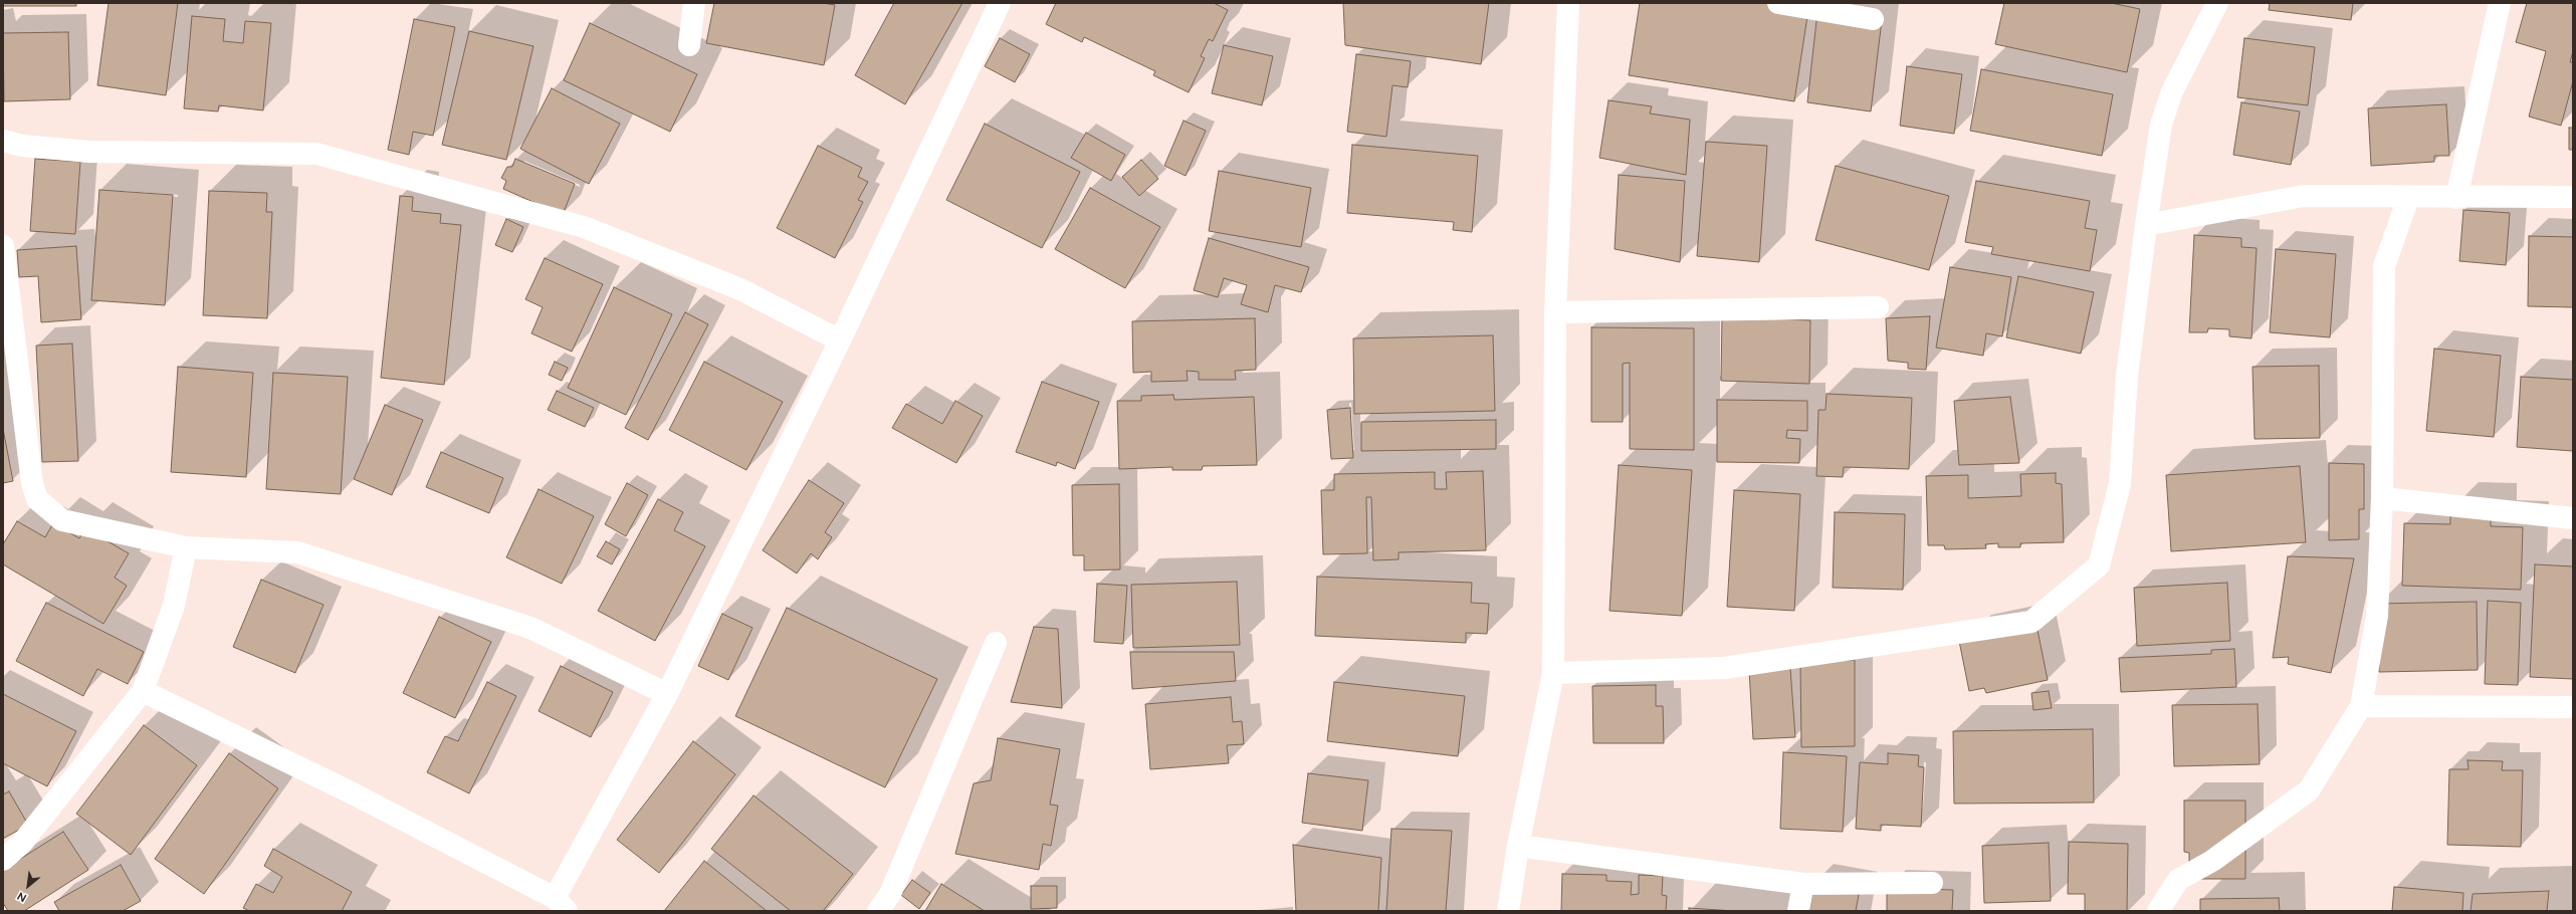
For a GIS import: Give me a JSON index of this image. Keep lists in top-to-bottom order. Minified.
{"north":"bottom left"}
